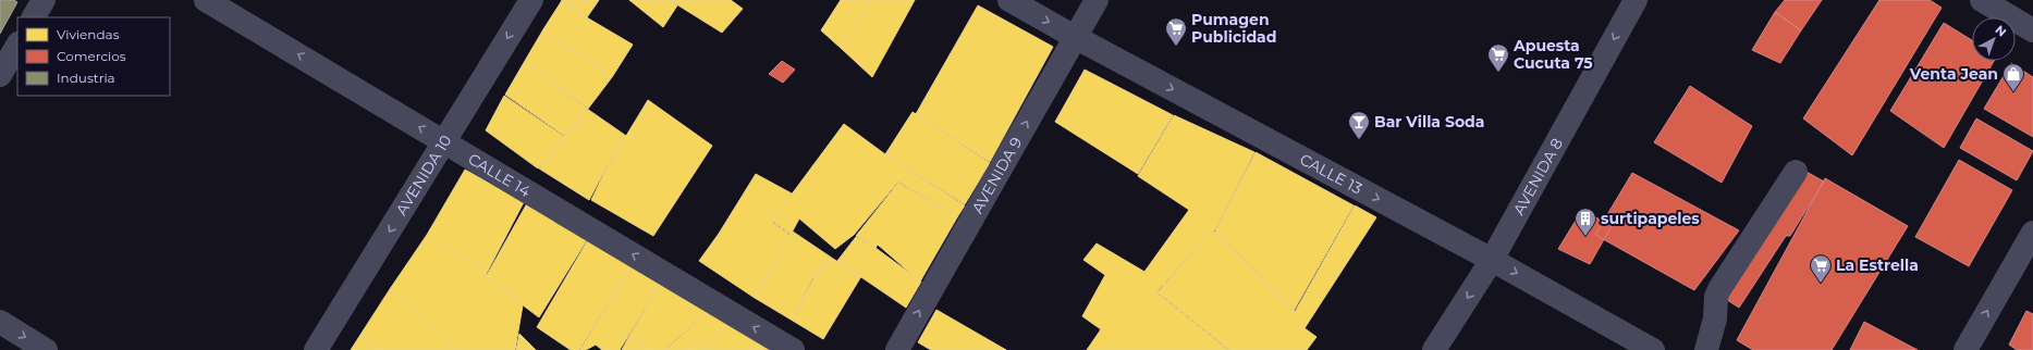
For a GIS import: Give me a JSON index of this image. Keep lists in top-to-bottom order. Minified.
{"streets":{"street":["CALLE 13","AVENIDA 10","CALLE 14","AVENIDA 9","AVENIDA 8"]},"crossings":[["CALLE 13","AVENIDA 9"],["CALLE 13","AVENIDA 8"],["AVENIDA 10","CALLE 14"]],"one_way":["CALLE 13","AVENIDA 10","CALLE 14","AVENIDA 9","AVENIDA 8"],"places":{"supermarket":["Pumagen Publicidad","Apuesta Cucuta 75","La Estrella"],"shop":["Venta Jean"],"bar":["Bar Villa Soda"],"building":["surtipapeles"]},"legend":["Viviendas","Comercios","Industria"],"north":"top right"}
